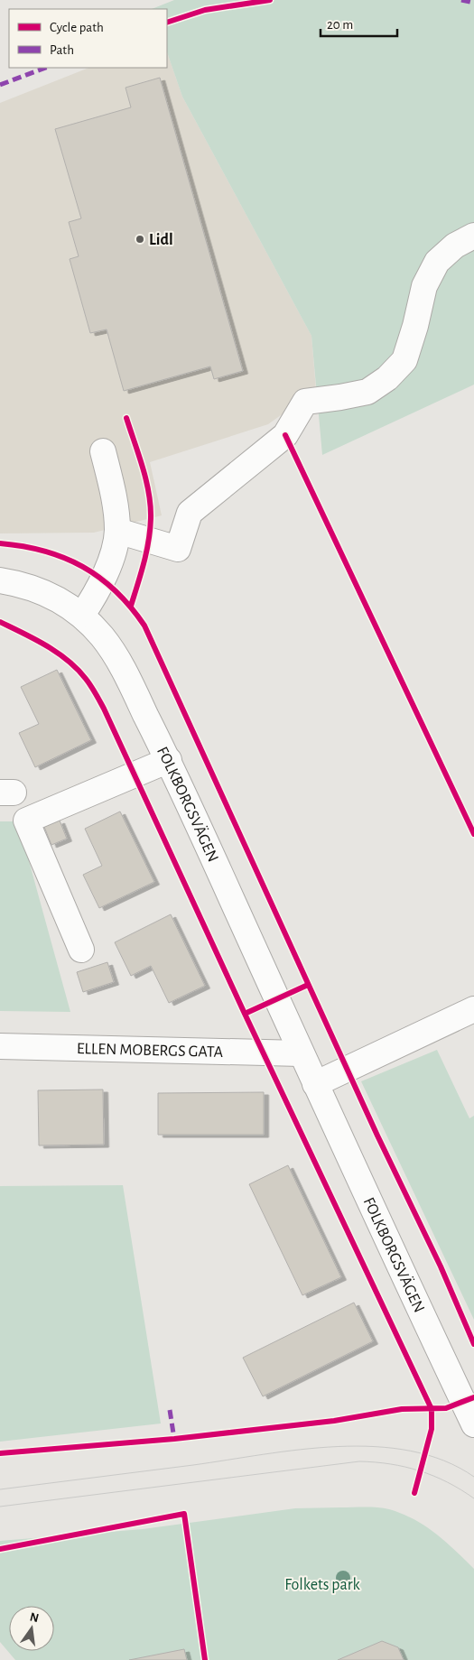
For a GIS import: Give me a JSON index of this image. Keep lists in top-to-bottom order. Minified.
{"streets":{"street":["FOLKBORGSVÄGEN","ELLEN MOBERGS GATA"]},"crossings":[["FOLKBORGSVÄGEN","ELLEN MOBERGS GATA"]],"parks":["Folkets park"],"places":["Lidl"],"legend":["Cycle path","Path"],"scale_bar":"20 m","north":"top"}
